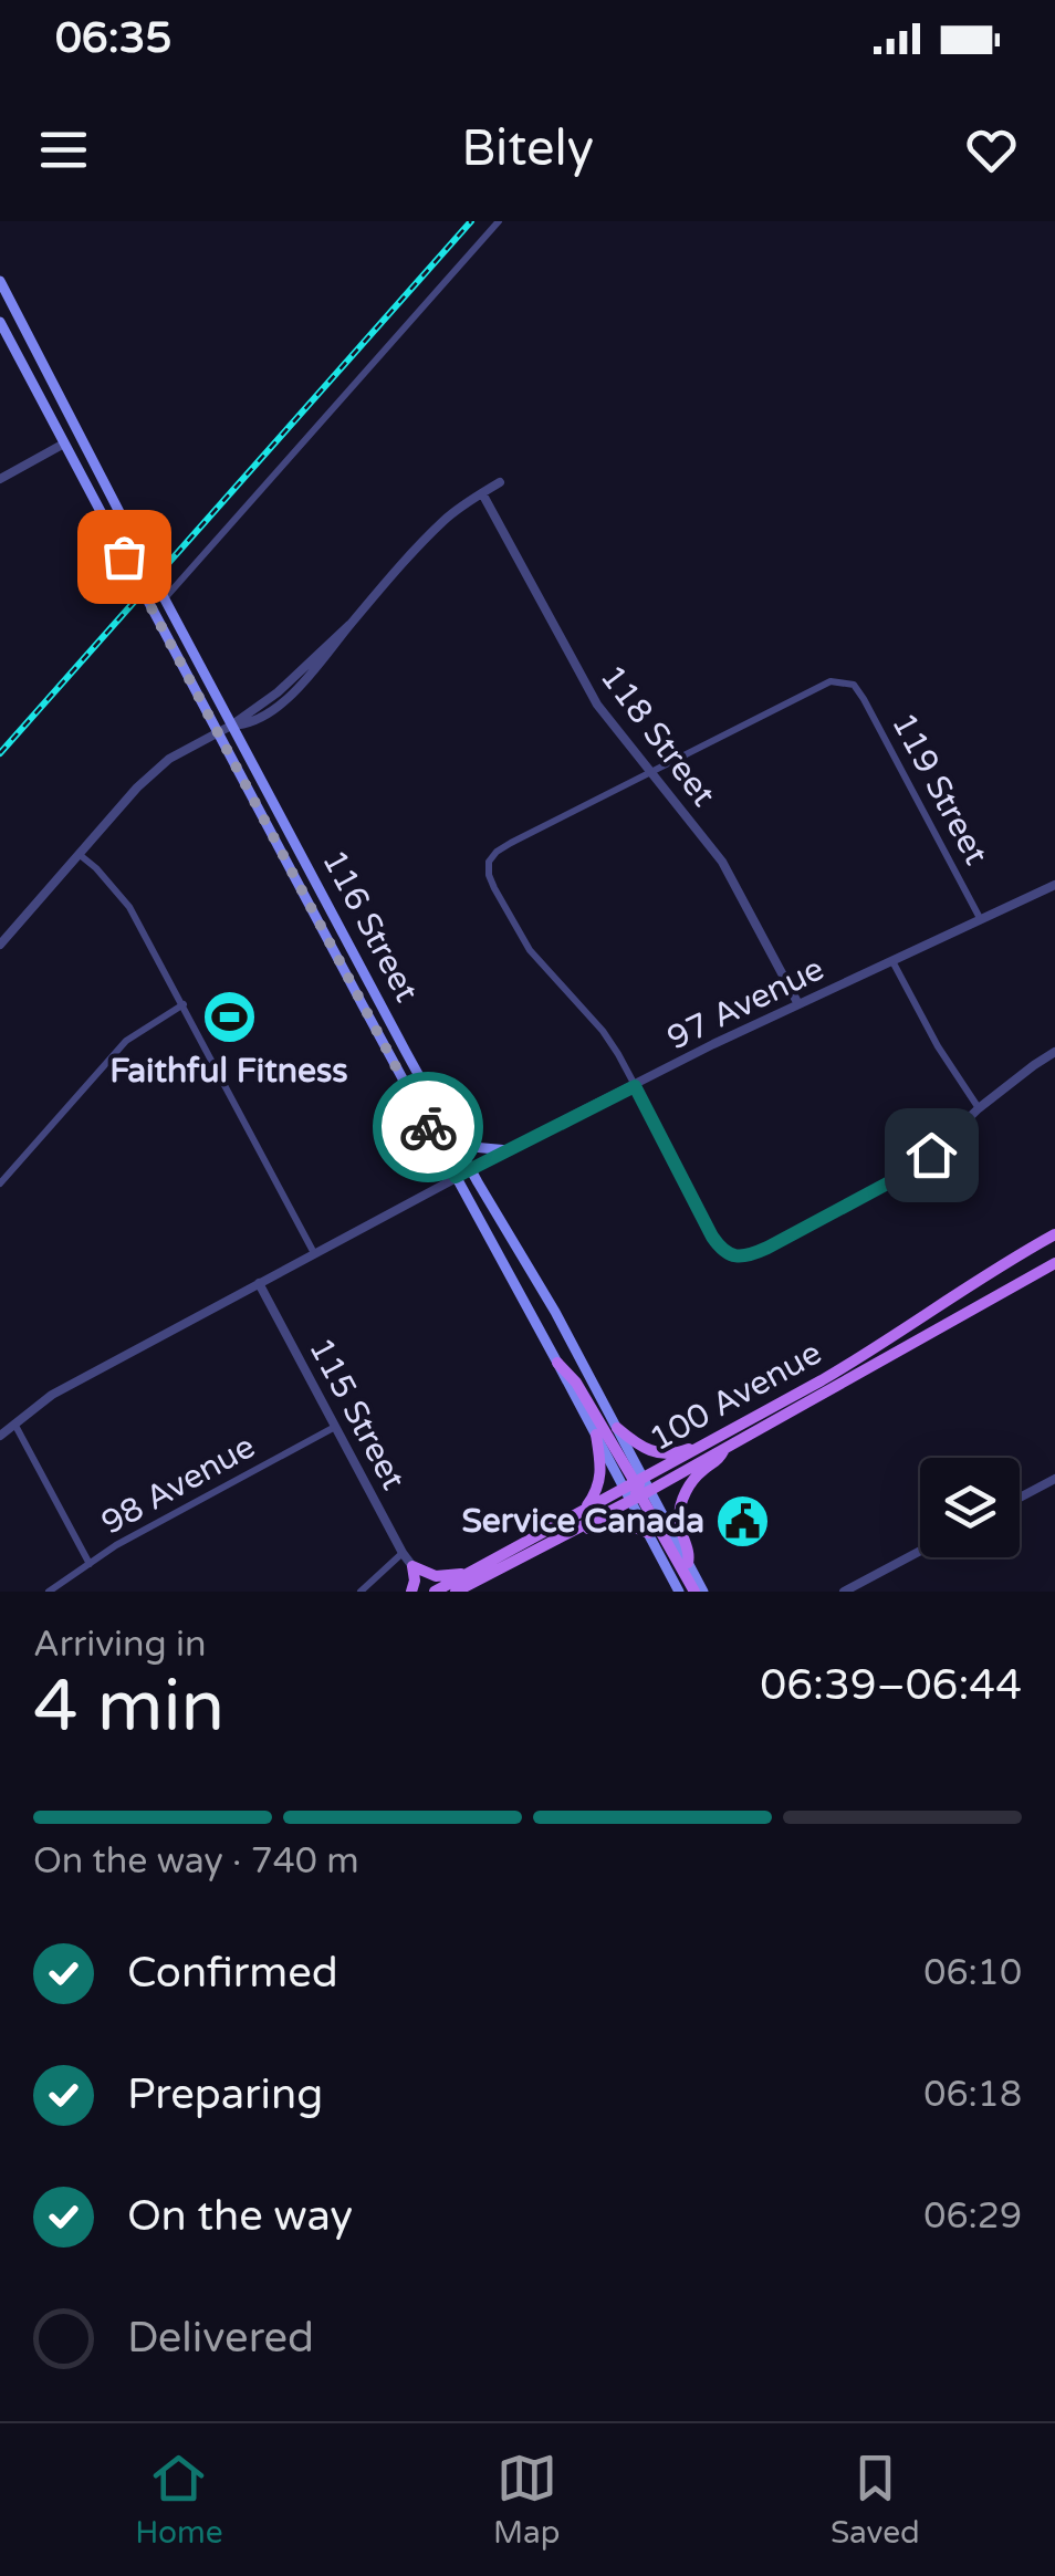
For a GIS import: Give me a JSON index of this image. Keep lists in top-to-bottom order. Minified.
{"streets":{"main road":["116 Street","100 Avenue"],"street":["118 Street","119 Street","97 Avenue","115 Street","98 Avenue"]},"crossings":[["118 Street","119 Street"],["118 Street","97 Avenue"],["119 Street","97 Avenue"],["116 Street","97 Avenue"],["116 Street","100 Avenue"],["97 Avenue","115 Street"],["115 Street","98 Avenue"]],"places":{"sports":["Faithful Fitness"],"public building":["Service Canada"]},"page":{"status":"06:35","header":"Bitely","heading":["4 min","Arriving in","06:39–06:44"],"bar":"On the way · 740 m","list":[["Confirmed","06:10"],["Preparing","06:18"],["On the way","06:29"],"Delivered"],"tabs":["Home","Map","Saved"]}}
